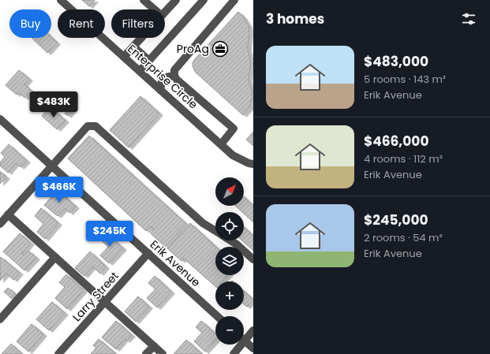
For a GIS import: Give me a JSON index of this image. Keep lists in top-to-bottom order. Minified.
{"streets":{"street":["Enterprise Circle","Erik Avenue","Larry Street"]},"crossings":[["Erik Avenue","Larry Street"]],"places":{"office":["ProAg"]},"north":"top right","page":{"heading":"3 homes","chip":["Buy","Rent","Filters"],"list":[{"name":"$483,000","note":"5 rooms · 143 m² · Erik Avenue"},{"name":"$466,000","note":"4 rooms · 112 m² · Erik Avenue"},{"name":"$245,000","note":"2 rooms · 54 m² · Erik Avenue"}],"price":["$483K","$466K","$245K"],"map_buttons":["+","−"]}}
